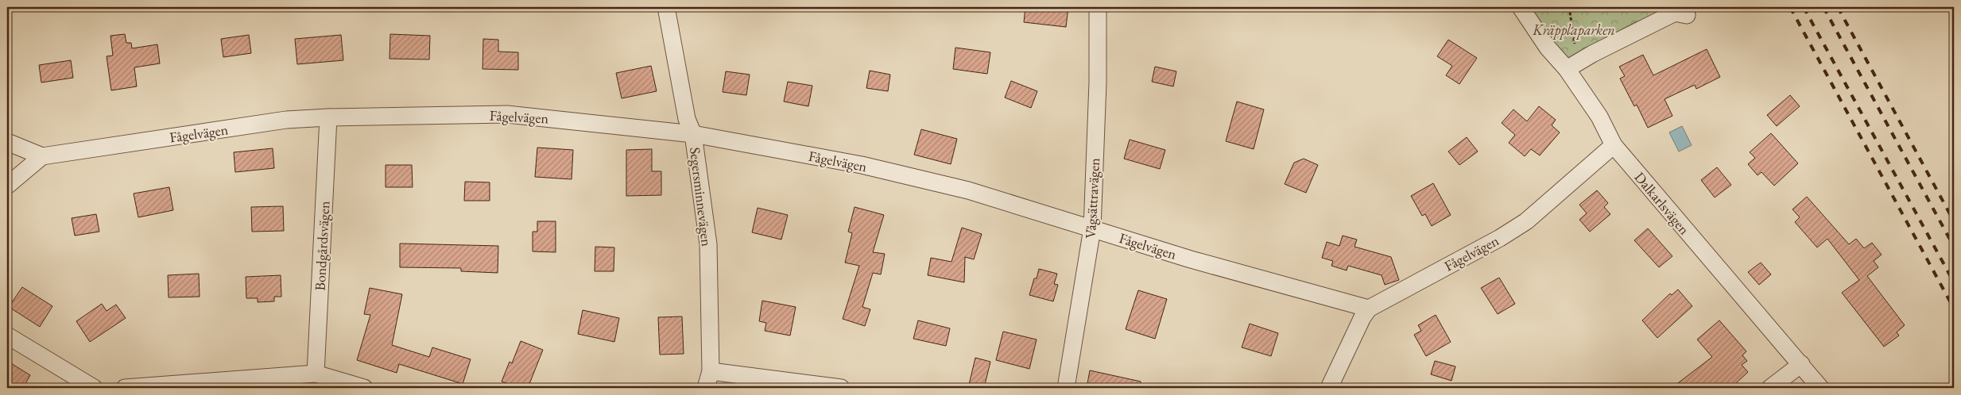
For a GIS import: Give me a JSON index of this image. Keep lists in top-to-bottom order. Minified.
{"streets":{"street":["Fågelvägen","Segersminnevägen","Vågsättravägen","Dalkarlsvägen","Bondgårdsvägen"]},"crossings":[["Fågelvägen","Segersminnevägen"],["Fågelvägen","Vågsättravägen"],["Fågelvägen","Dalkarlsvägen"],["Fågelvägen","Bondgårdsvägen"]],"parks":["Kräpplaparken"]}
